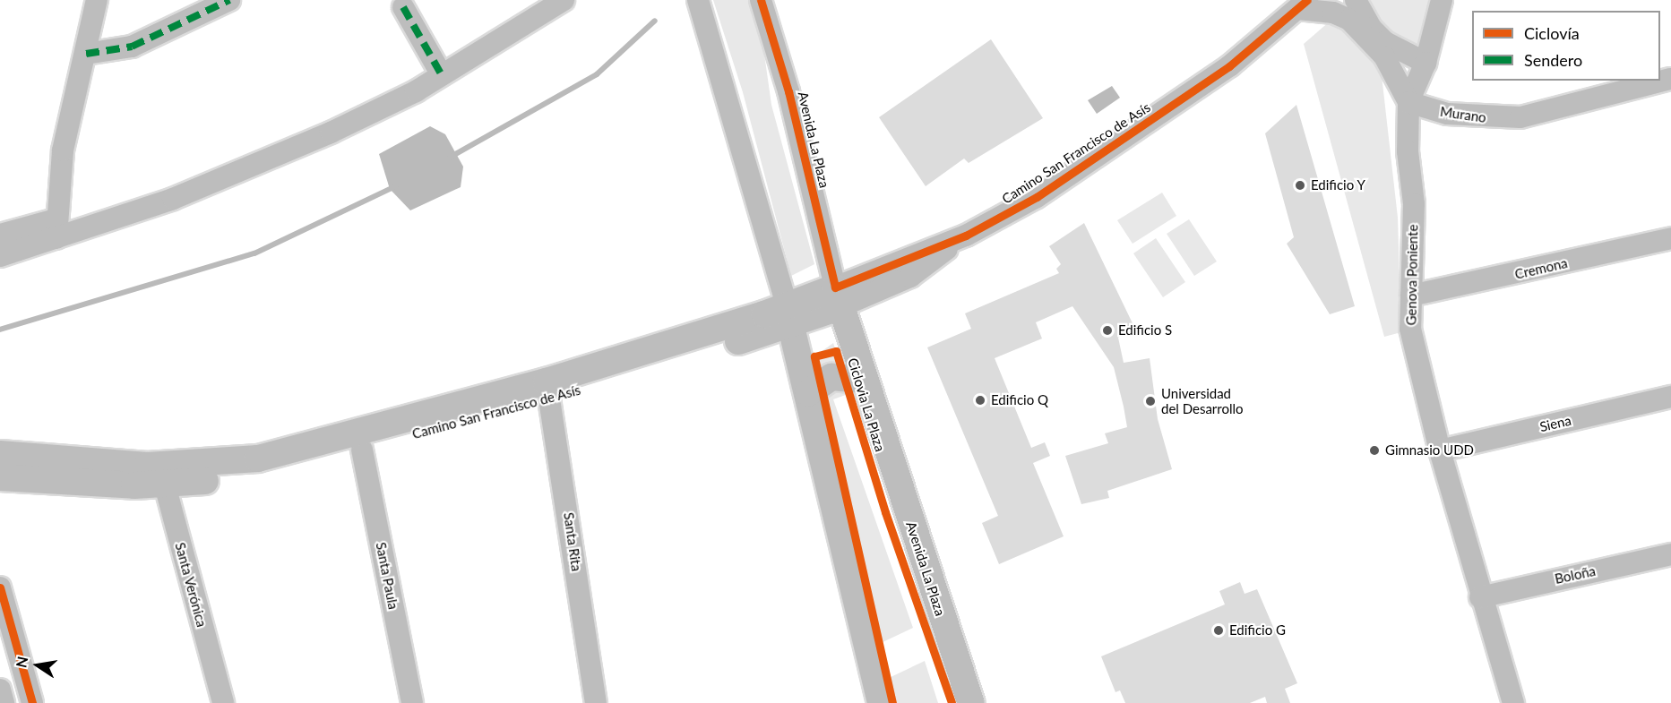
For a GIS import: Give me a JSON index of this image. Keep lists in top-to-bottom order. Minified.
{"streets":{"main road":["Avenida La Plaza","Camino San Francisco de Asís"],"street":["Murano","Cremona","Genova Poniente","Siena","Santa Rita","Boloña","Santa Paula","Santa Verónica"],"cycle path":["Ciclovia La Plaza"]},"crossings":[["Murano","Genova Poniente"],["Avenida La Plaza","Camino San Francisco de Asís"],["Camino San Francisco de Asís","Santa Rita"],["Camino San Francisco de Asís","Santa Paula"],["Camino San Francisco de Asís","Santa Verónica"],["Cremona","Genova Poniente"],["Genova Poniente","Siena"],["Genova Poniente","Boloña"]],"places":["Edificio Y","Edificio S","Edificio Q","Universidad del Desarrollo","Gimnasio UDD","Edificio G"],"legend":["Ciclovía","Sendero"],"north":"left"}
